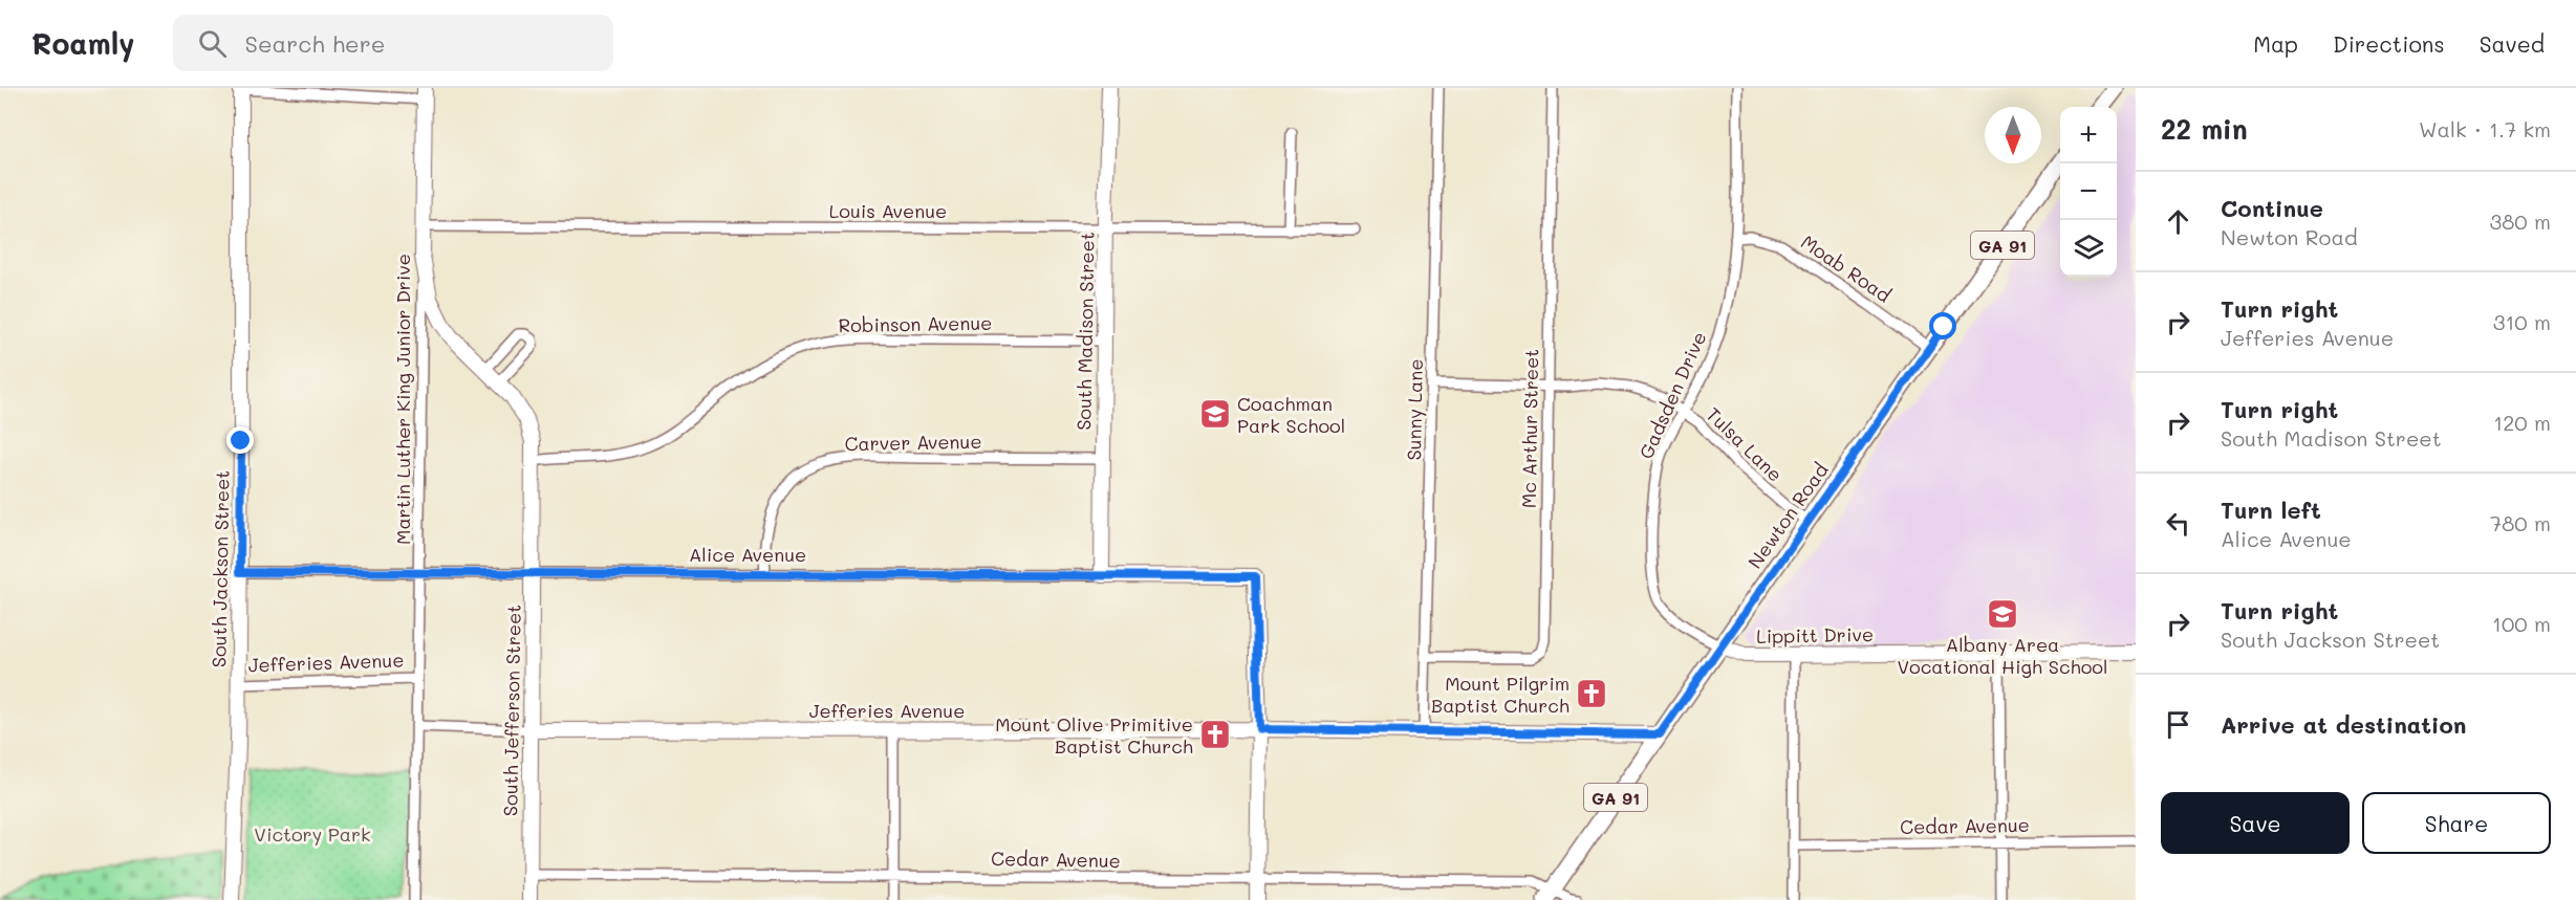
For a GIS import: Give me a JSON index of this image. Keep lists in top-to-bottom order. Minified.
{"streets":{"main road":["GA 91","Newton Road"],"street":["Louis Avenue","Moab Road","Robinson Avenue","South Madison Street","Gadsden Drive","Martin Luther King Junior Drive","Sunny Lane","Mc Arthur Street","Carver Avenue","Tulsa Lane","Alice Avenue","South Jackson Street","Lippitt Drive","Jefferies Avenue","South Jefferson Street","Cedar Avenue"]},"crossings":[["Louis Avenue","South Madison Street"],["Louis Avenue","Martin Luther King Junior Drive"],["Moab Road","Gadsden Drive"],["Moab Road","Newton Road"],["Robinson Avenue","South Madison Street"],["Robinson Avenue","South Jefferson Street"],["South Madison Street","Carver Avenue"],["South Madison Street","Alice Avenue"],["Gadsden Drive","Tulsa Lane"],["Gadsden Drive","Newton Road"],["Gadsden Drive","Lippitt Drive"],["Martin Luther King Junior Drive","Alice Avenue"],["Martin Luther King Junior Drive","Jefferies Avenue"],["Martin Luther King Junior Drive","South Jefferson Street"],["Sunny Lane","Mc Arthur Street"],["Sunny Lane","Tulsa Lane"],["Sunny Lane","Jefferies Avenue"],["Mc Arthur Street","Tulsa Lane"],["Carver Avenue","Alice Avenue"],["Tulsa Lane","Newton Road"],["Newton Road","Lippitt Drive"],["Newton Road","Jefferies Avenue"],["Newton Road","Cedar Avenue"],["Alice Avenue","South Jackson Street"],["Alice Avenue","Jefferies Avenue"],["Alice Avenue","South Jefferson Street"],["South Jackson Street","Jefferies Avenue"],["Jefferies Avenue","South Jefferson Street"],["South Jefferson Street","Cedar Avenue"]],"parks":["Victory Park"],"places":{"school or university":["Coachman Park School","Albany Area Vocational High School"],"church":["Mount Pilgrim Baptist Church","Mount Olive Primitive Baptist Church"]},"north":"bottom","page":{"header":"Roamly","search":"Search here","nav":["Map","Directions","Saved"],"heading":["22 min","Walk · 1.7 km"],"map_buttons":["+","−"],"list":[["Continue","Newton Road","380 m"],["Turn right","Jefferies Avenue","310 m"],["Turn right","South Madison Street","120 m"],["Turn left","Alice Avenue","780 m"],["Turn right","South Jackson Street","100 m"],"Arrive at destination"],"buttons":["Save","Share"]}}
